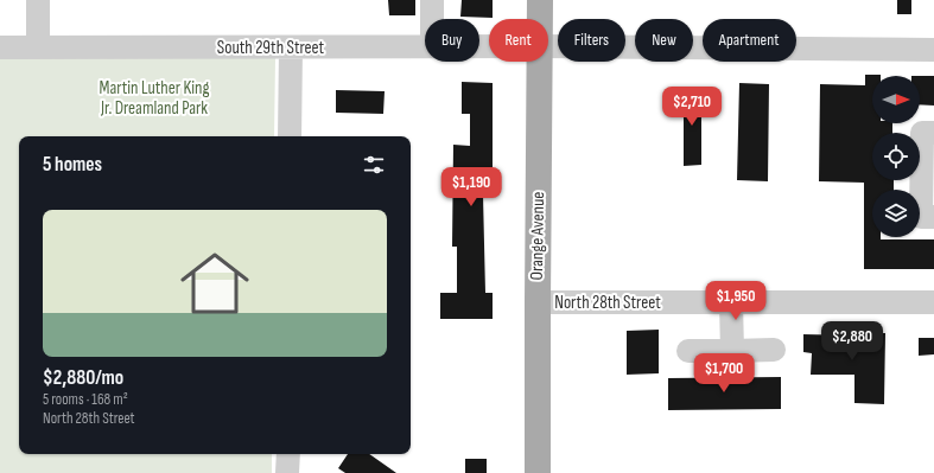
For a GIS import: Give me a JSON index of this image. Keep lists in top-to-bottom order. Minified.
{"streets":{"main road":["Orange Avenue"],"street":["South 29th Street","North 28th Street"]},"crossings":[["Orange Avenue","North 28th Street"]],"parks":["Martin Luther King Jr. Dreamland Park"],"north":"right","page":{"chip":["Buy","Rent","Filters","New","Apartment"],"price":["$2,710","$1,190","$1,950","$2,880","$1,700"],"heading":"5 homes","list":[{"name":"$2,880/mo","note":"5 rooms · 168 m² · North 28th Street"}]}}
